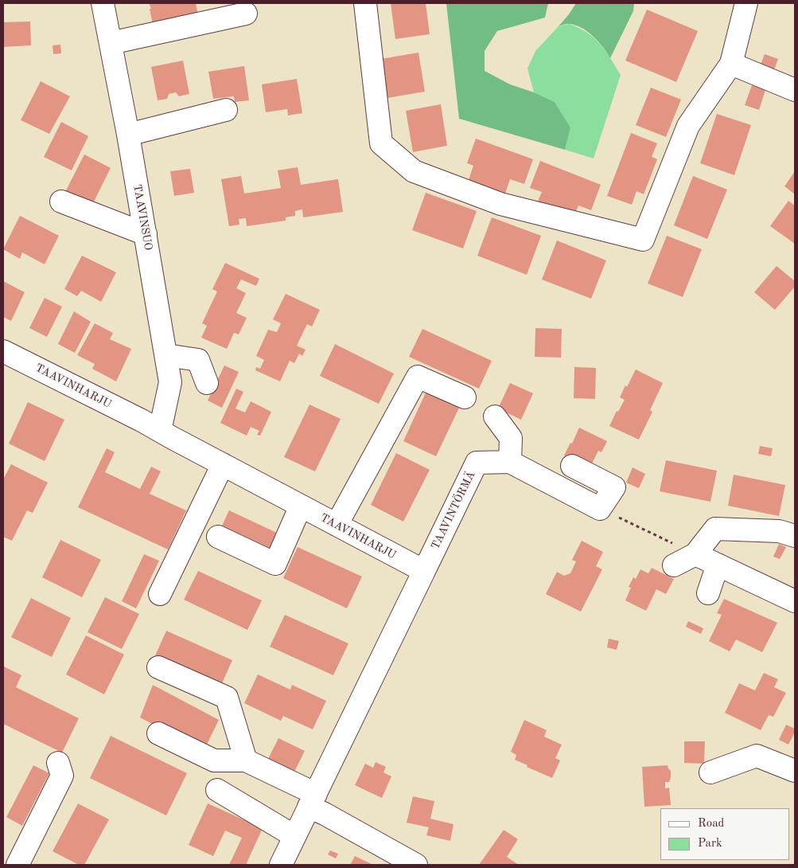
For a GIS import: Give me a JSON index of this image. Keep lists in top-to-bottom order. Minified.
{"streets":{"street":["TAAVINSUO","TAAVINHARJU","TAAVINTÖRMÄ"]},"crossings":[["TAAVINSUO","TAAVINHARJU"],["TAAVINHARJU","TAAVINTÖRMÄ"]],"legend":["Road","Park"]}
